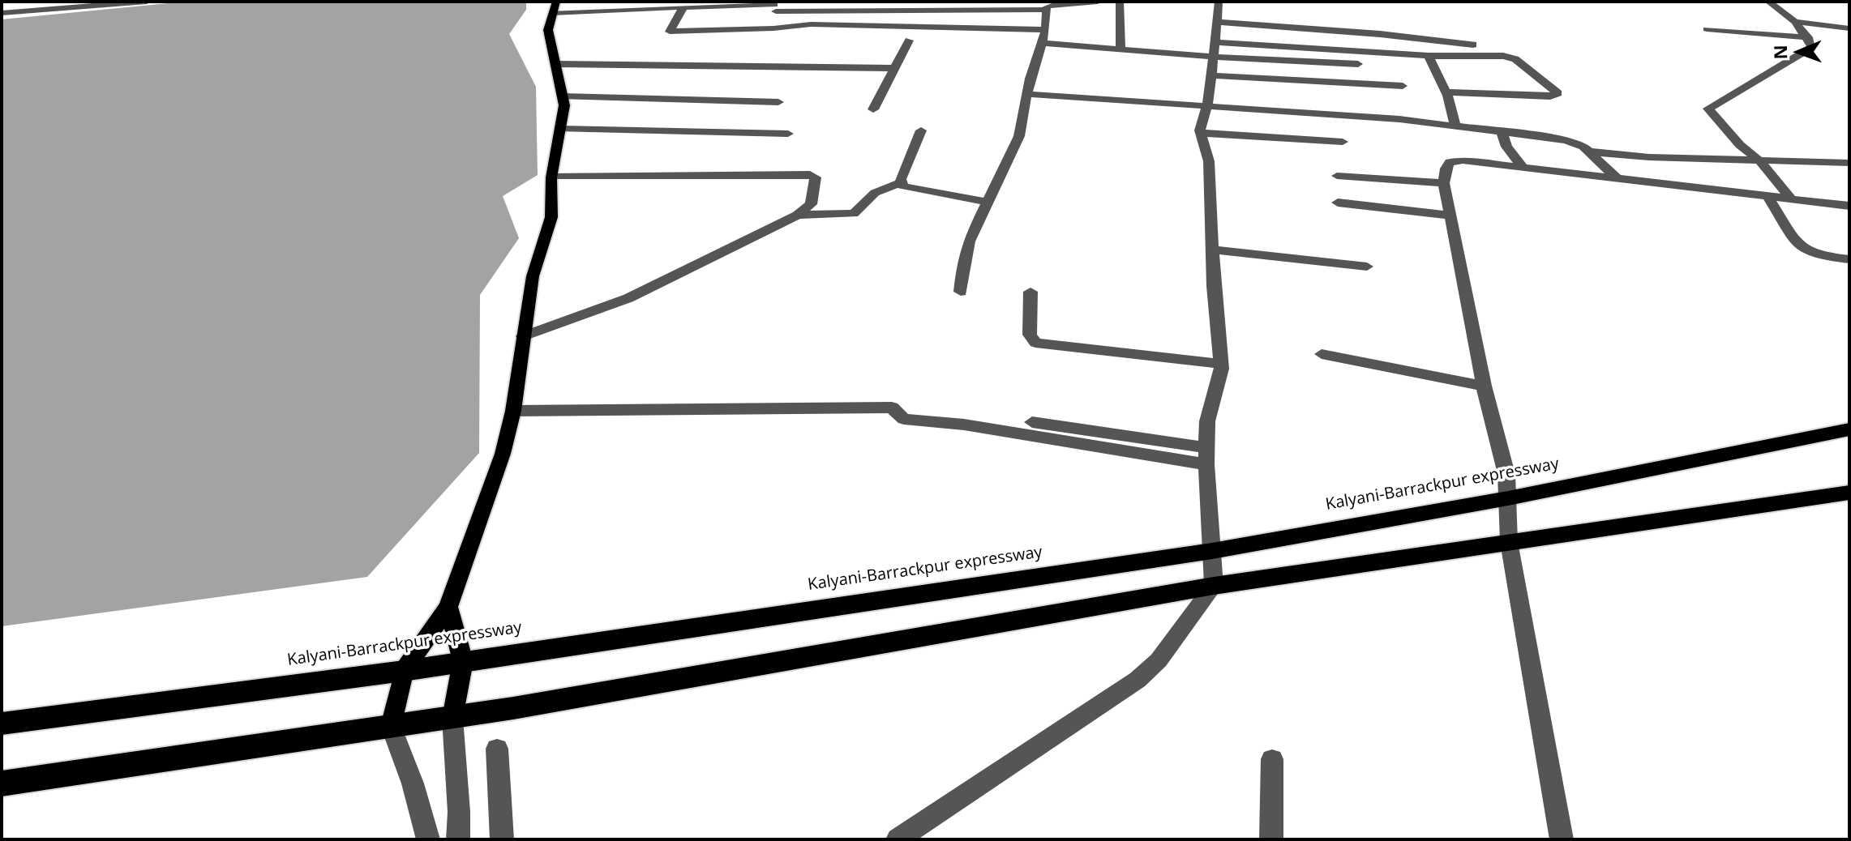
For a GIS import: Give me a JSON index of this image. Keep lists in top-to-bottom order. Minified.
{"streets":{"highway":["Kalyani-Barrackpur expressway"]},"north":"left"}
